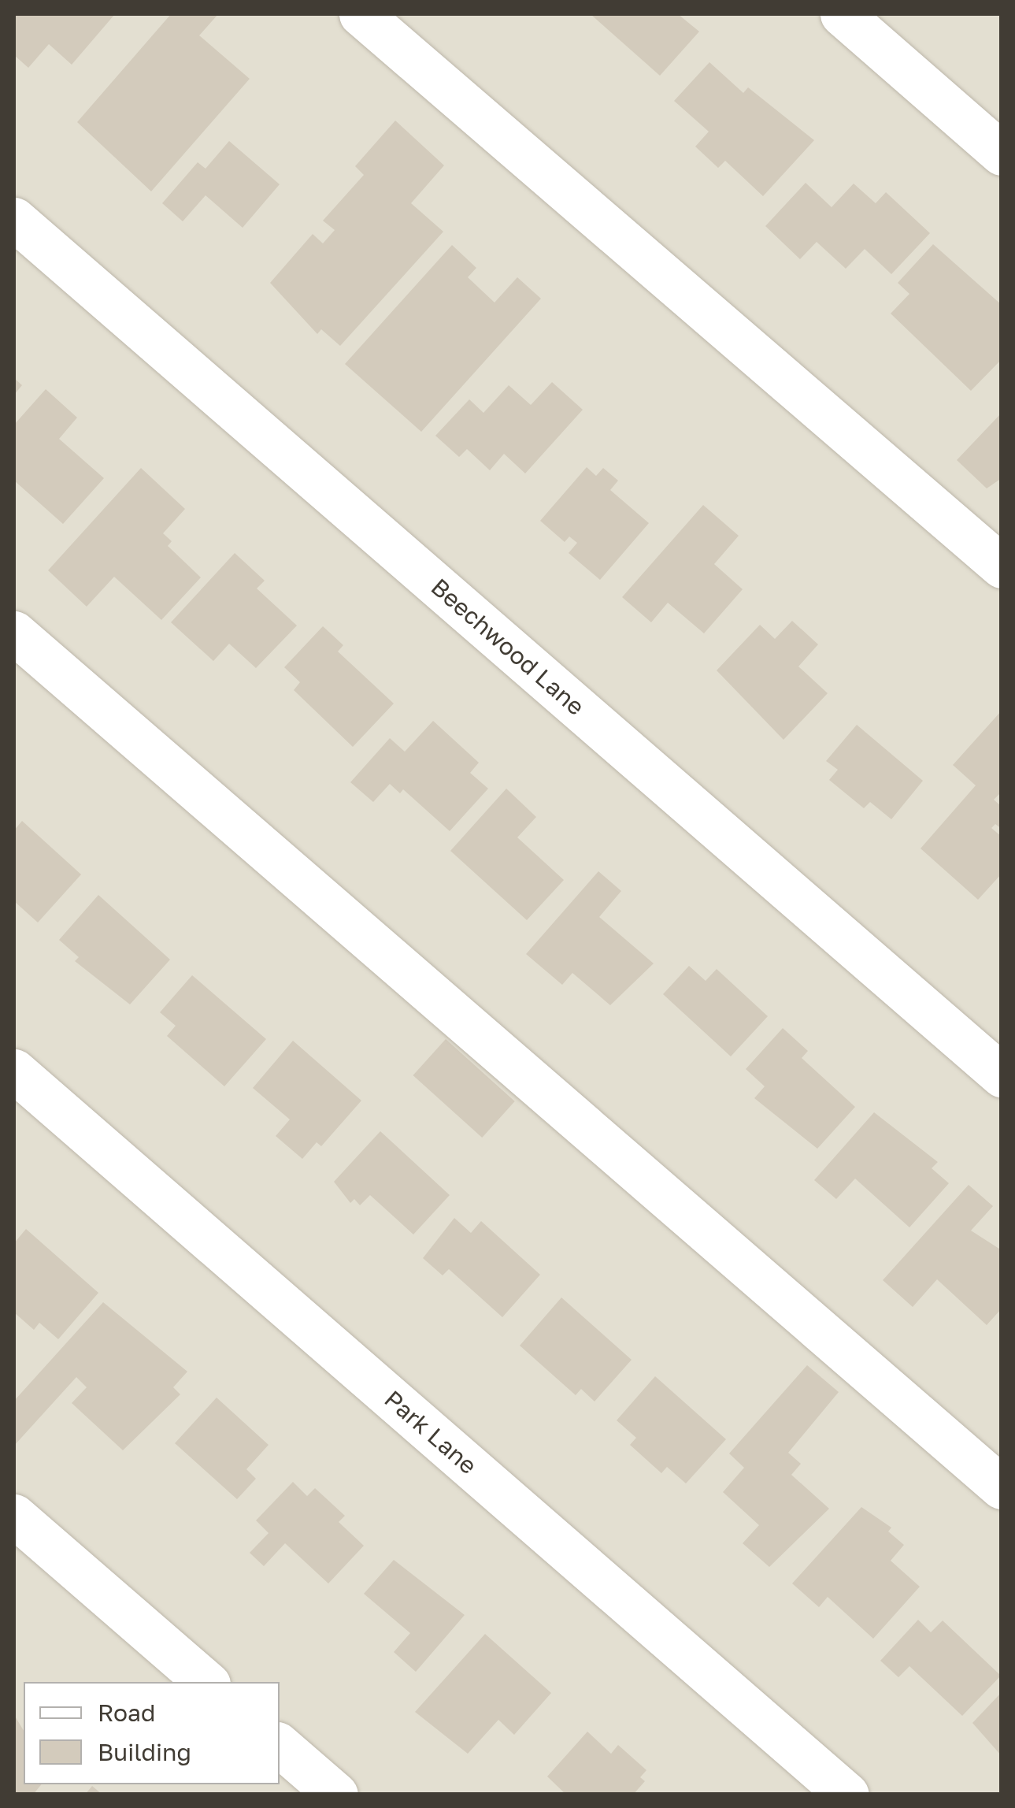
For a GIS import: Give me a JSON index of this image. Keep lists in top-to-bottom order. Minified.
{"streets":{"street":["Beechwood Lane","Park Lane"]},"legend":["Road","Building"]}
